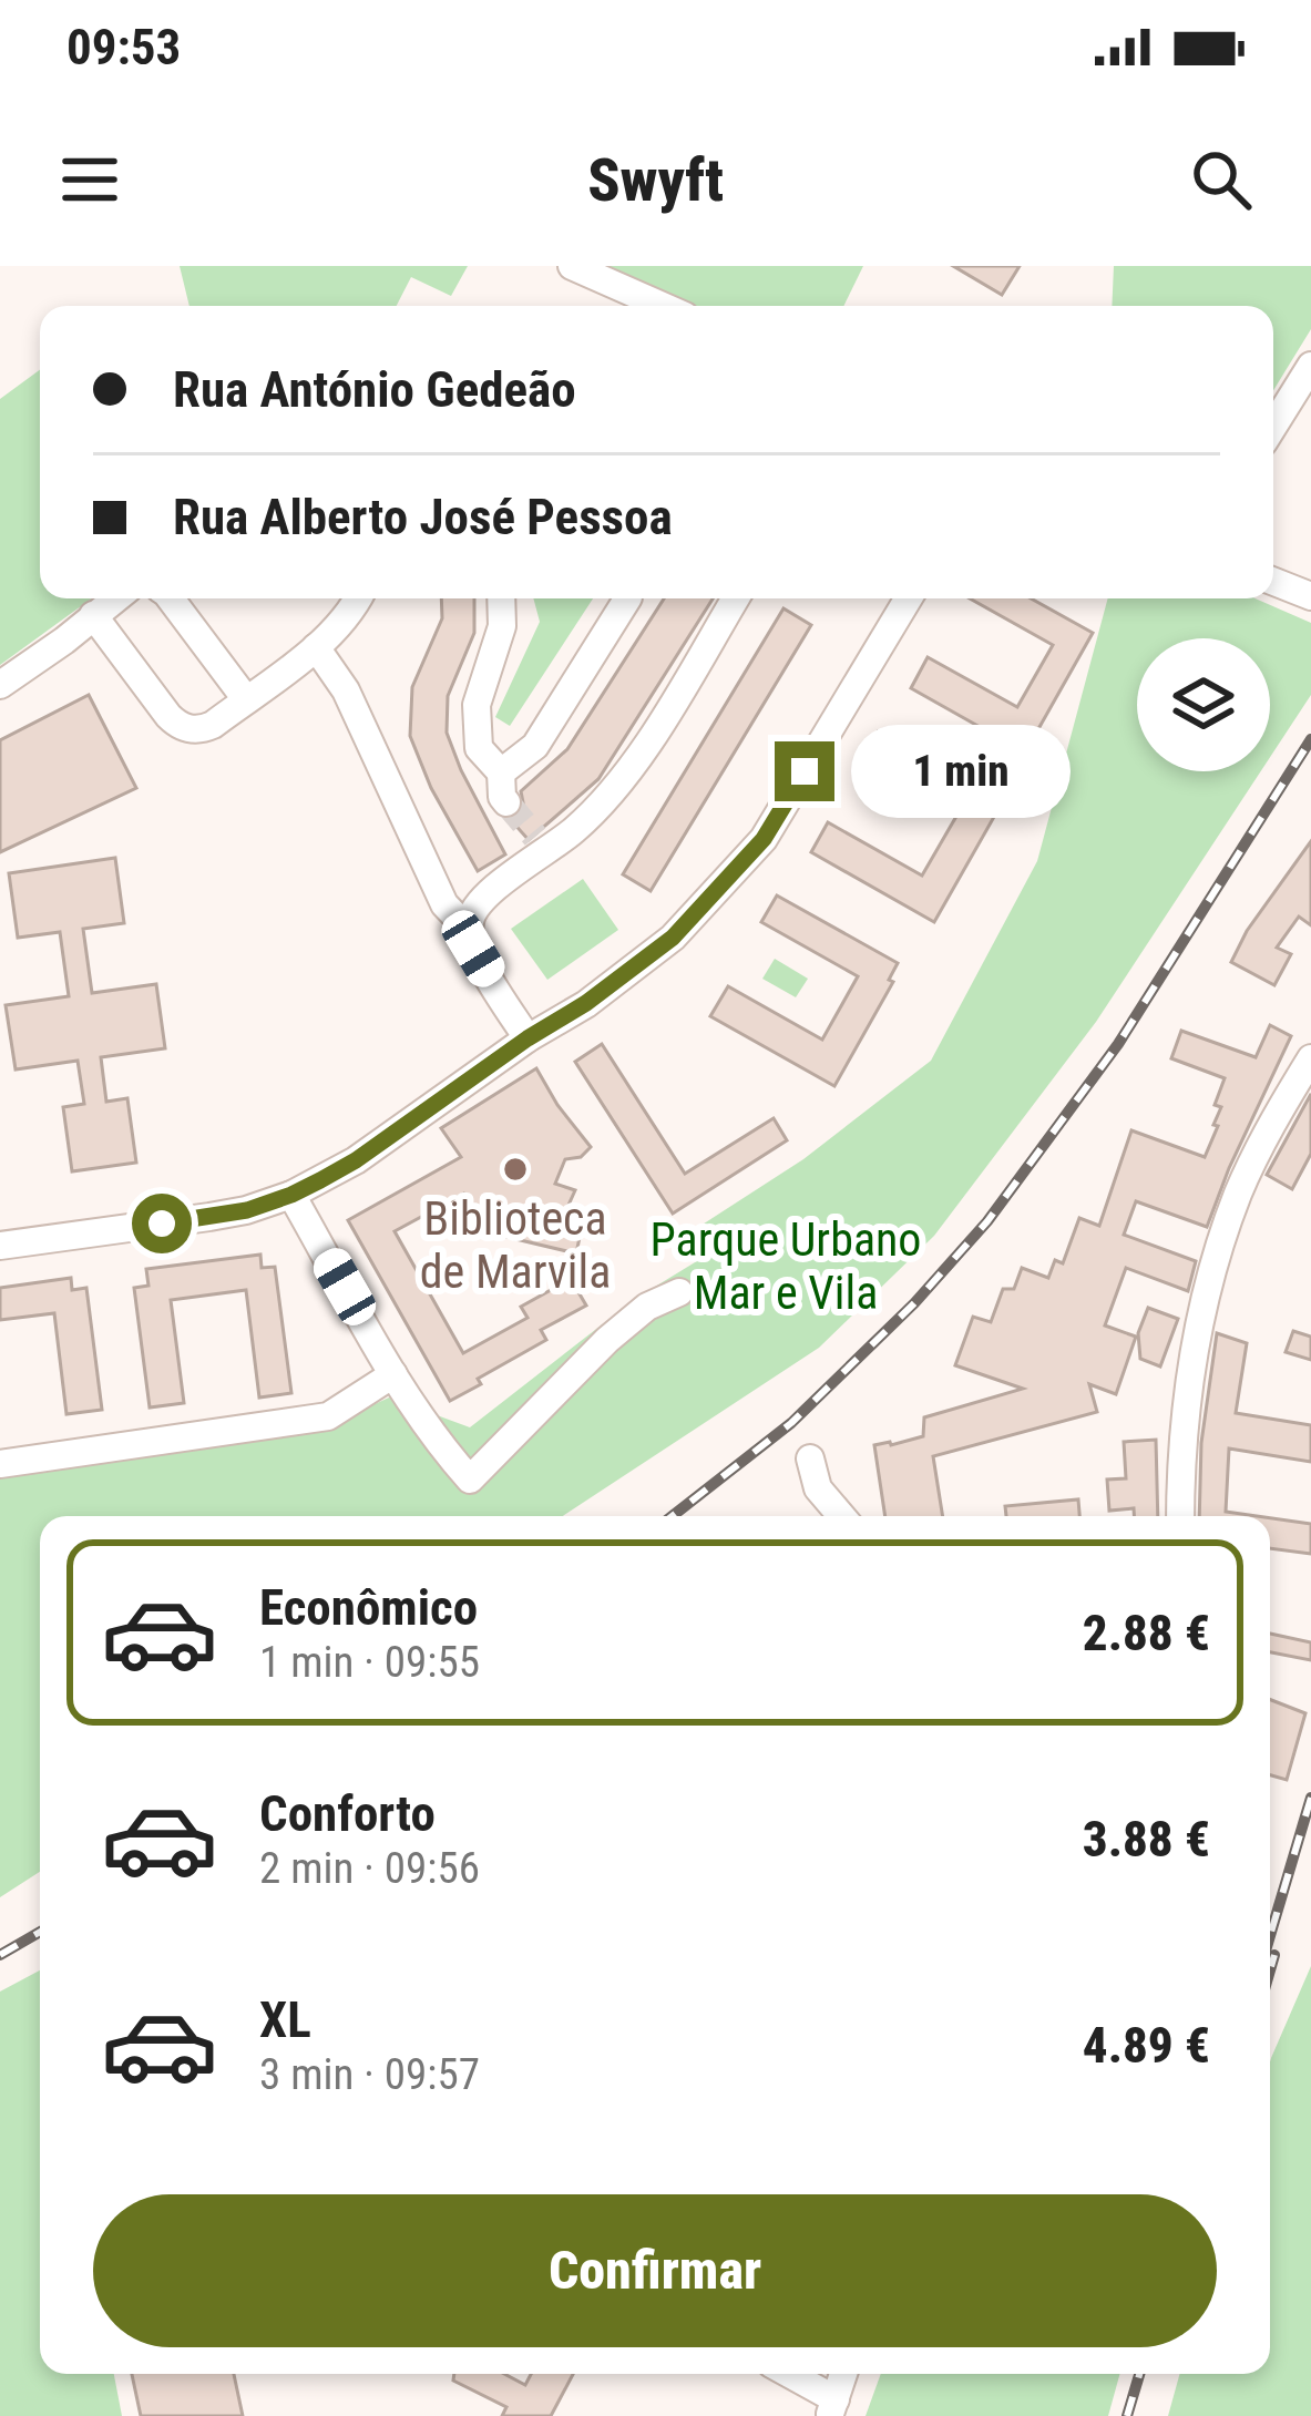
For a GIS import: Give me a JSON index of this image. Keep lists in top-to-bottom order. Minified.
{"parks":["Parque Urbano Mar e Vila"],"places":["Biblioteca de Marvila"],"page":{"status":"09:53","header":"Swyft","banner":["Rua António Gedeão","Rua Alberto José Pessoa"],"bubble":"1 min","list":[{"name":"Econômico","note":"1 min · 09:55","value":"2.88 €"},{"name":"Conforto","note":"2 min · 09:56","value":"3.88 €"},{"name":"XL","note":"3 min · 09:57","value":"4.89 €"}],"buttons":"Confirmar"}}
